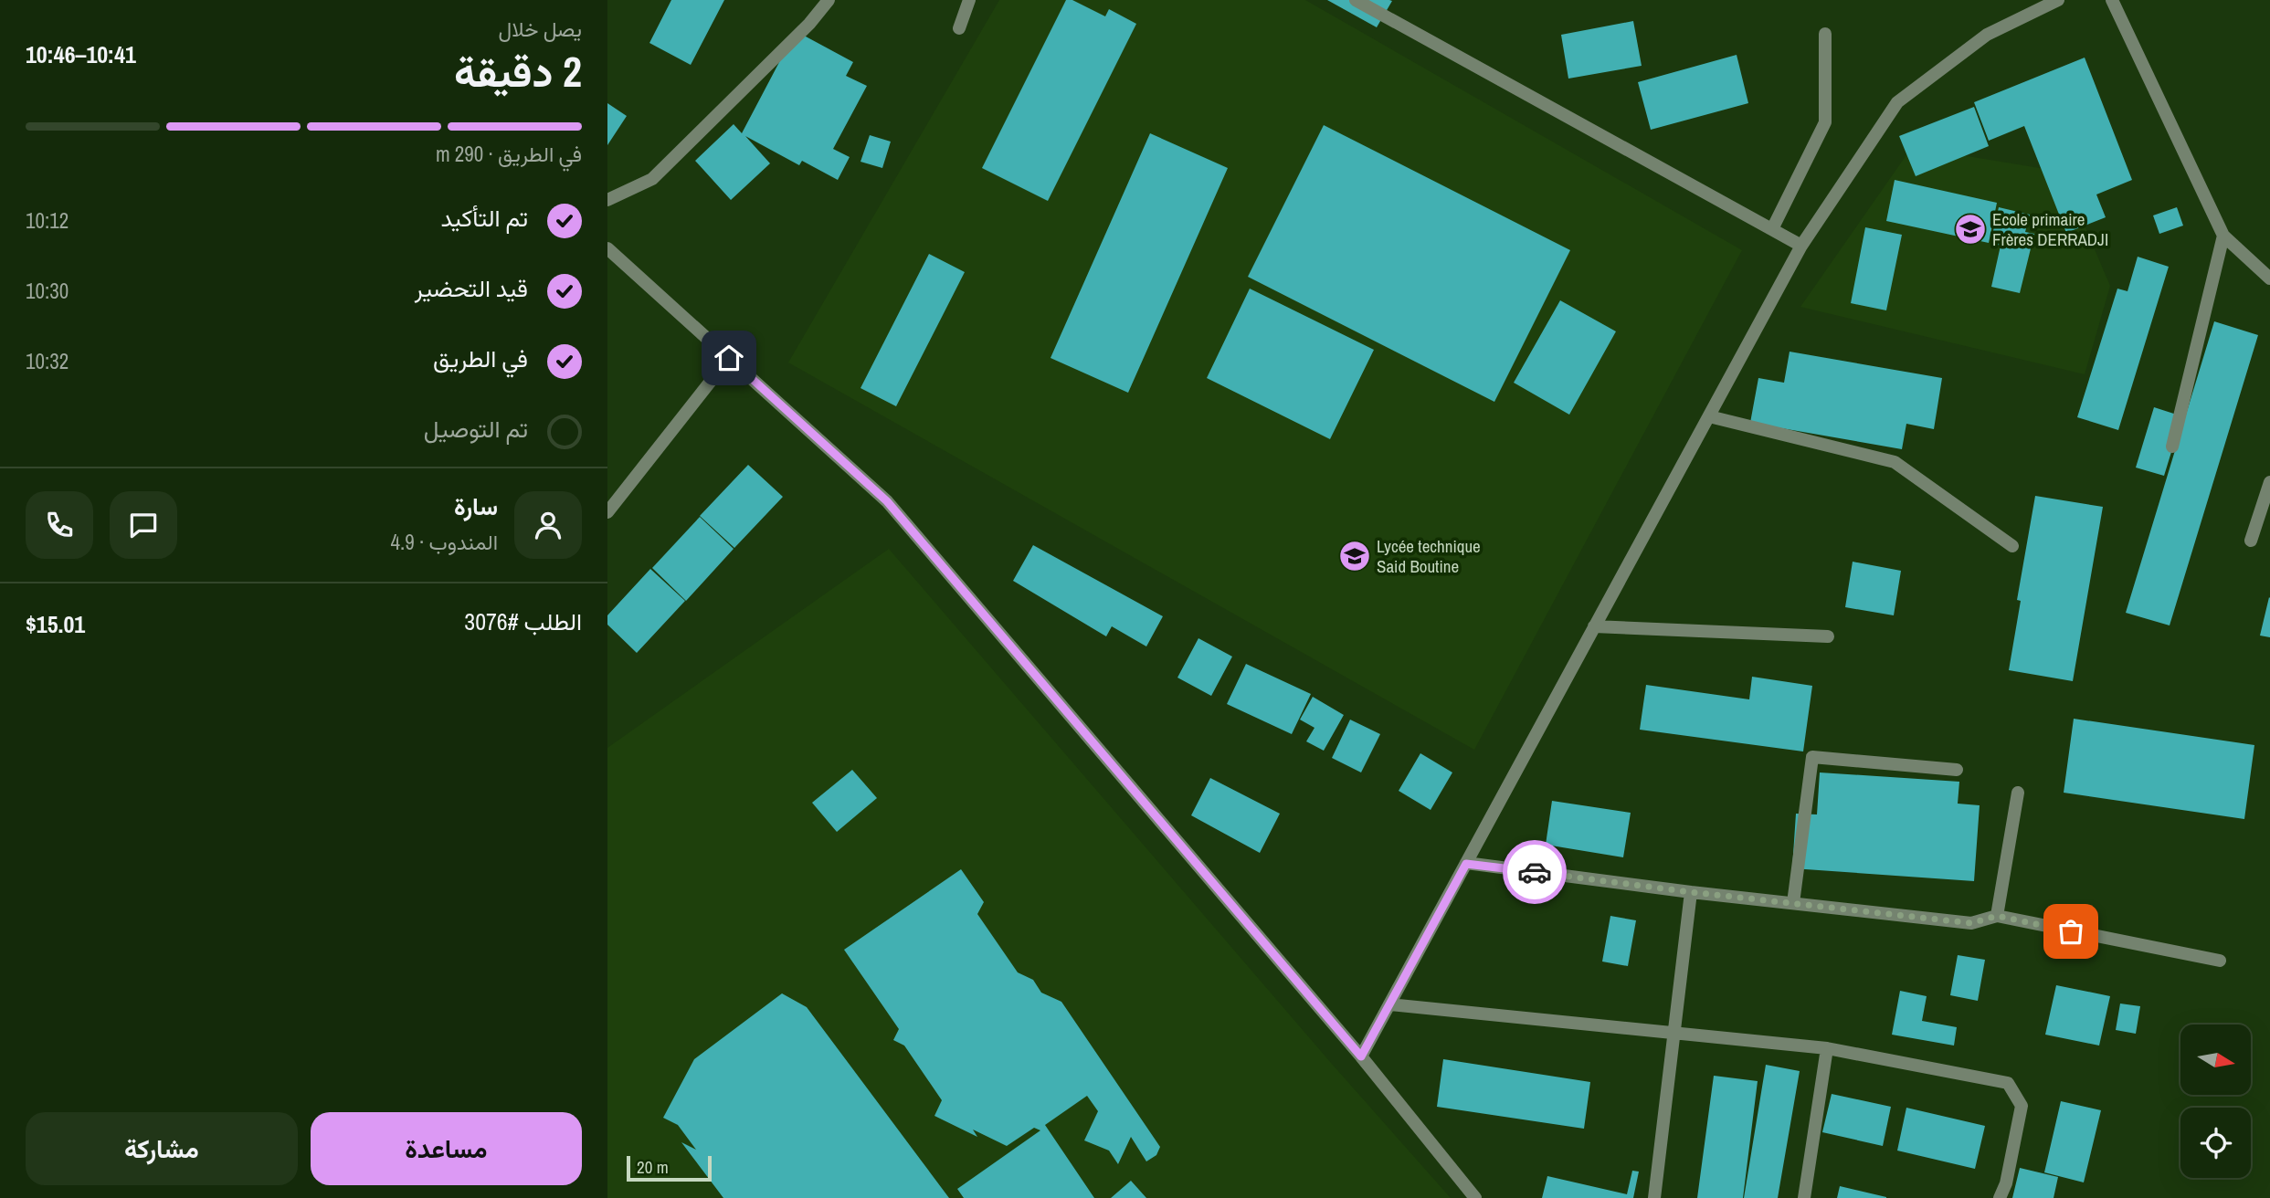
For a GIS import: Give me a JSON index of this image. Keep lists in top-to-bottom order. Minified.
{"places":{"school or university":["Ecole primaire Frères DERRADJI","Lycée technique Said Boutine"]},"scale_bar":"20 m","north":"right","page":{"heading":["2 دقيقة","يصل خلال","10:41–10:46"],"panel":["سارة","المندوب · 4.9","الطلب #3076","$15.01"],"bar":"في الطريق · 290 m","list":[["تم التأكيد","10:12"],["قيد التحضير","10:30"],["في الطريق","10:32"],"تم التوصيل"],"buttons":["مساعدة","مشاركة"],"scale":"20 m"}}
